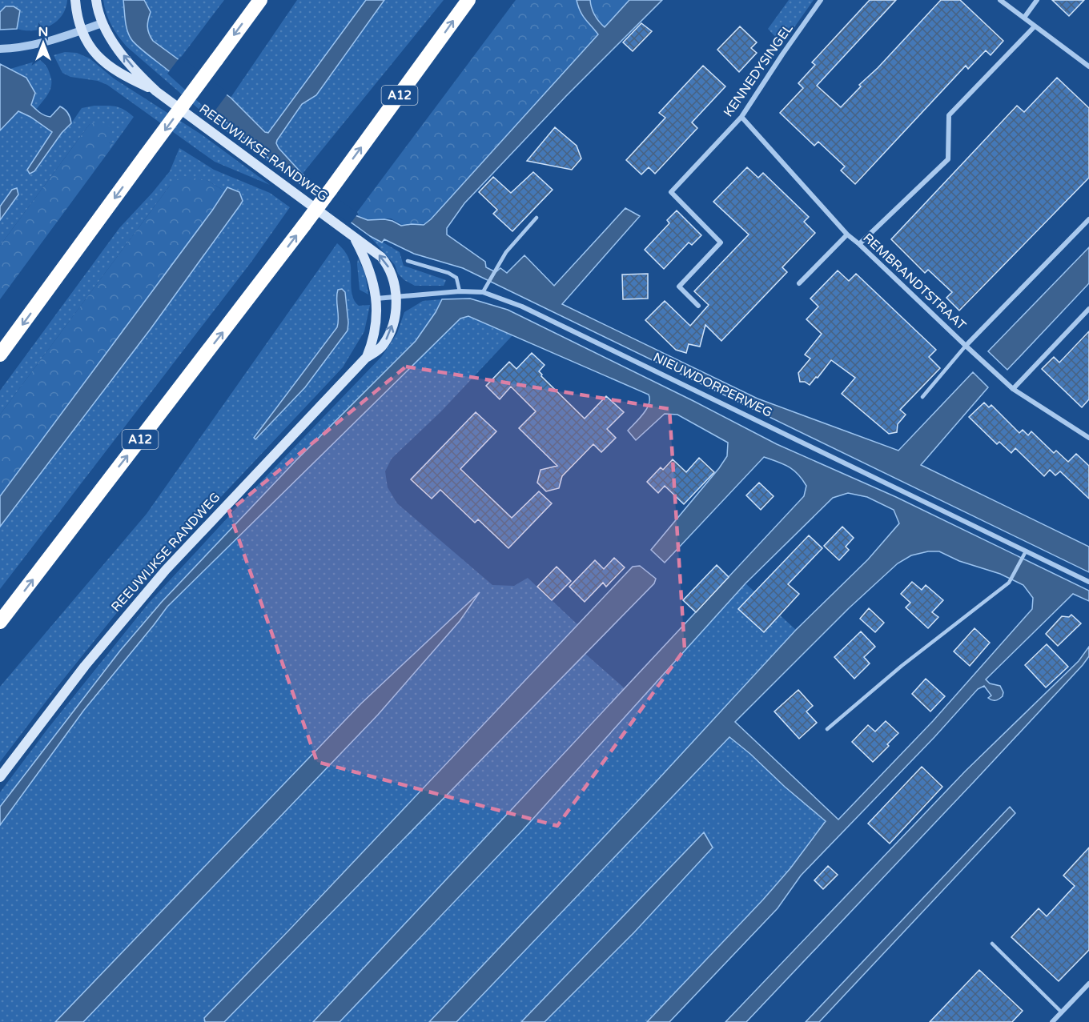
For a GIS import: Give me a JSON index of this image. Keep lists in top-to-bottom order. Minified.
{"streets":{"highway":["A12"],"main road":["REEUWIJKSE RANDWEG"],"street":["KENNEDYSINGEL","REMBRANDTSTRAAT","NIEUWDORPERWEG"]},"crossings":[["KENNEDYSINGEL","REMBRANDTSTRAAT"],["REEUWIJKSE RANDWEG","NIEUWDORPERWEG"]],"north":"top"}
